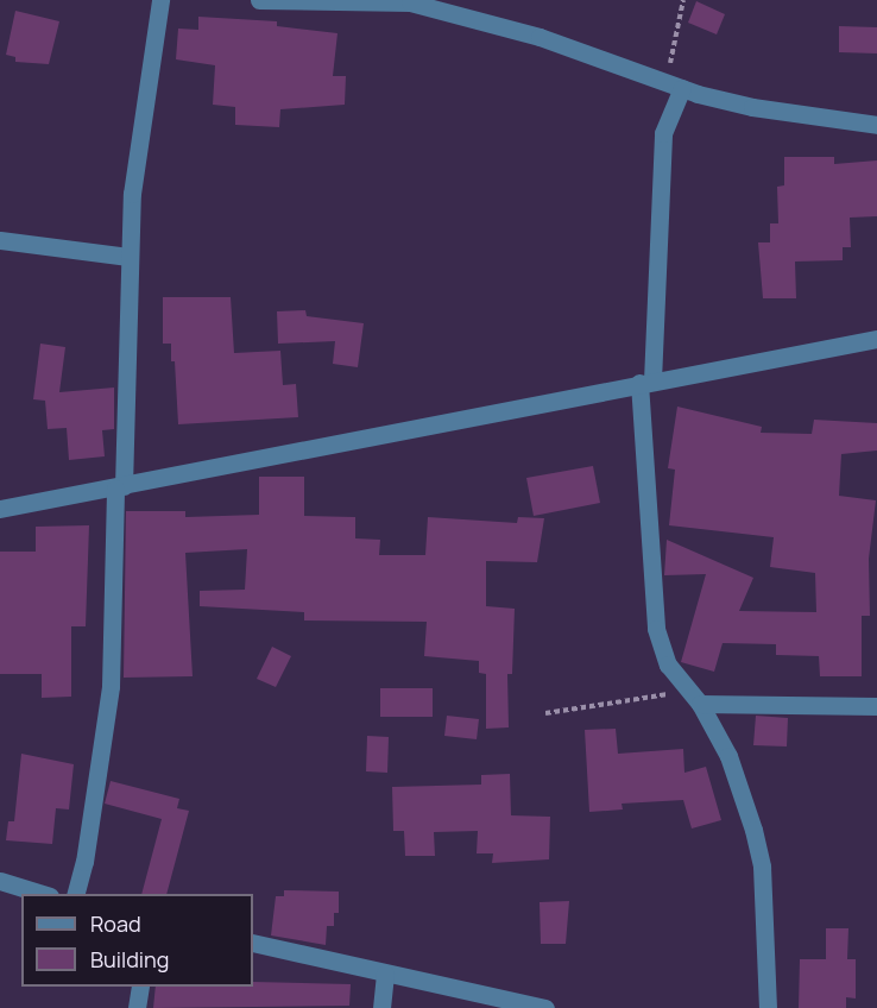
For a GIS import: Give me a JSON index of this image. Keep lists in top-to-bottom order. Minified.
{"legend":["Road","Building"]}
